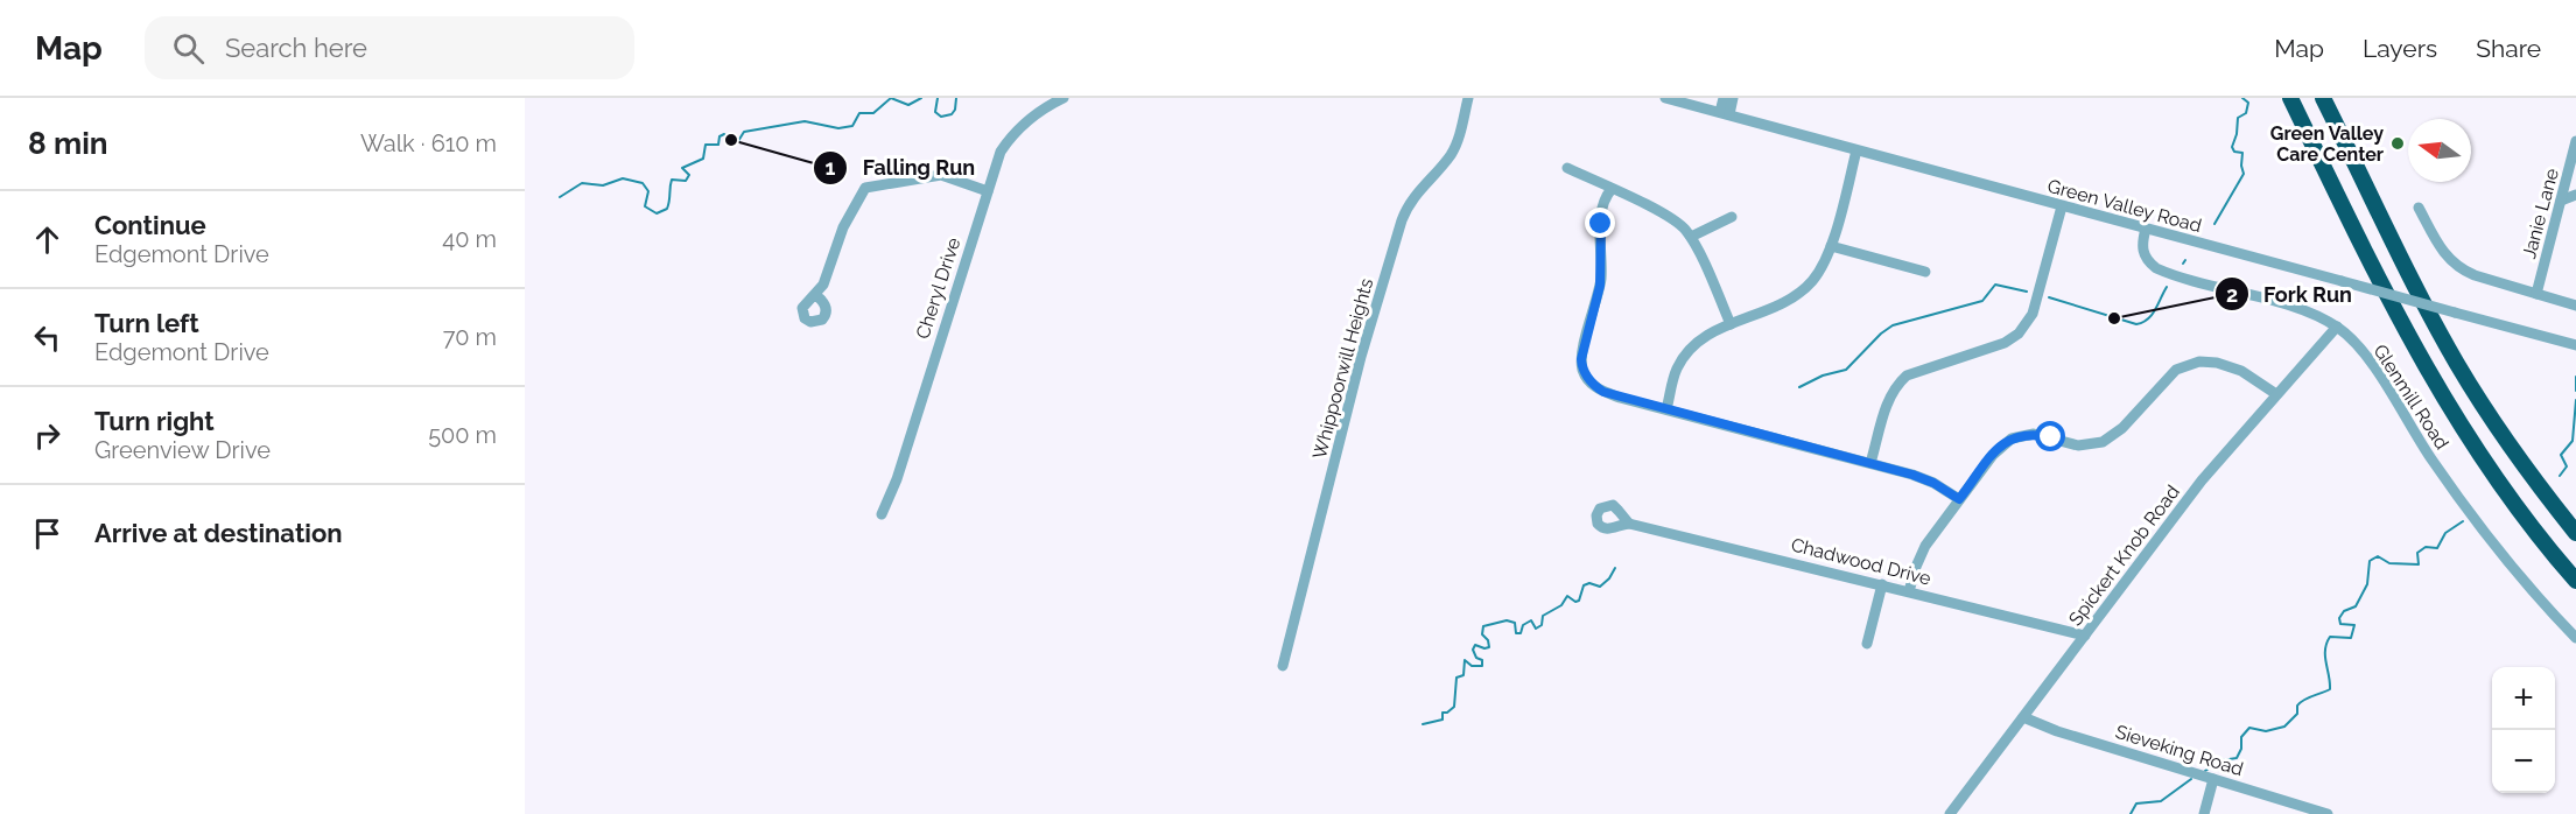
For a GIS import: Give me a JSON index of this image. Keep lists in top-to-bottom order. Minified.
{"streets":{"street":["Green Valley Road","Janie Lane","Cheryl Drive","Whippoorwill Heights","Glenmill Road","Spickert Knob Road","Chadwood Drive","Sieveking Road"]},"crossings":[["Green Valley Road","Glenmill Road"],["Glenmill Road","Spickert Knob Road"],["Spickert Knob Road","Chadwood Drive"],["Spickert Knob Road","Sieveking Road"]],"places":["Falling Run","Green Valley Care Center","Fork Run"],"north":"left","page":{"header":"Map","search":"Search here","nav":["Map","Layers","Share"],"heading":["8 min","Walk · 610 m"],"list":[["Continue","Edgemont Drive","40 m"],["Turn left","Edgemont Drive","70 m"],["Turn right","Greenview Drive","500 m"],"Arrive at destination"],"map_buttons":["+","−"]}}
